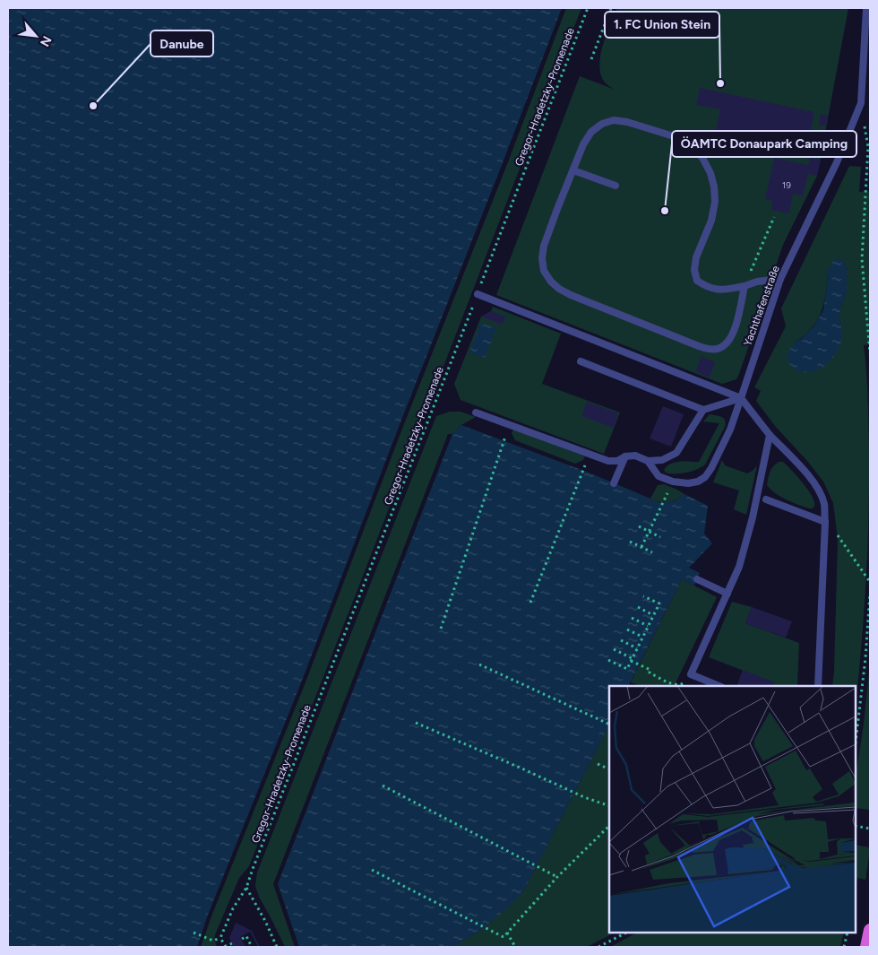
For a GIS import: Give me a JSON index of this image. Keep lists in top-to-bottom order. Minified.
{"streets":{"lane":["Yachthafenstraße"],"path":["Gregor-Hradetzky-Promenade"]},"places":["1. FC Union Stein","Danube","ÖAMTC Donaupark Camping"],"house_numbers":["19"],"north":"bottom right"}
